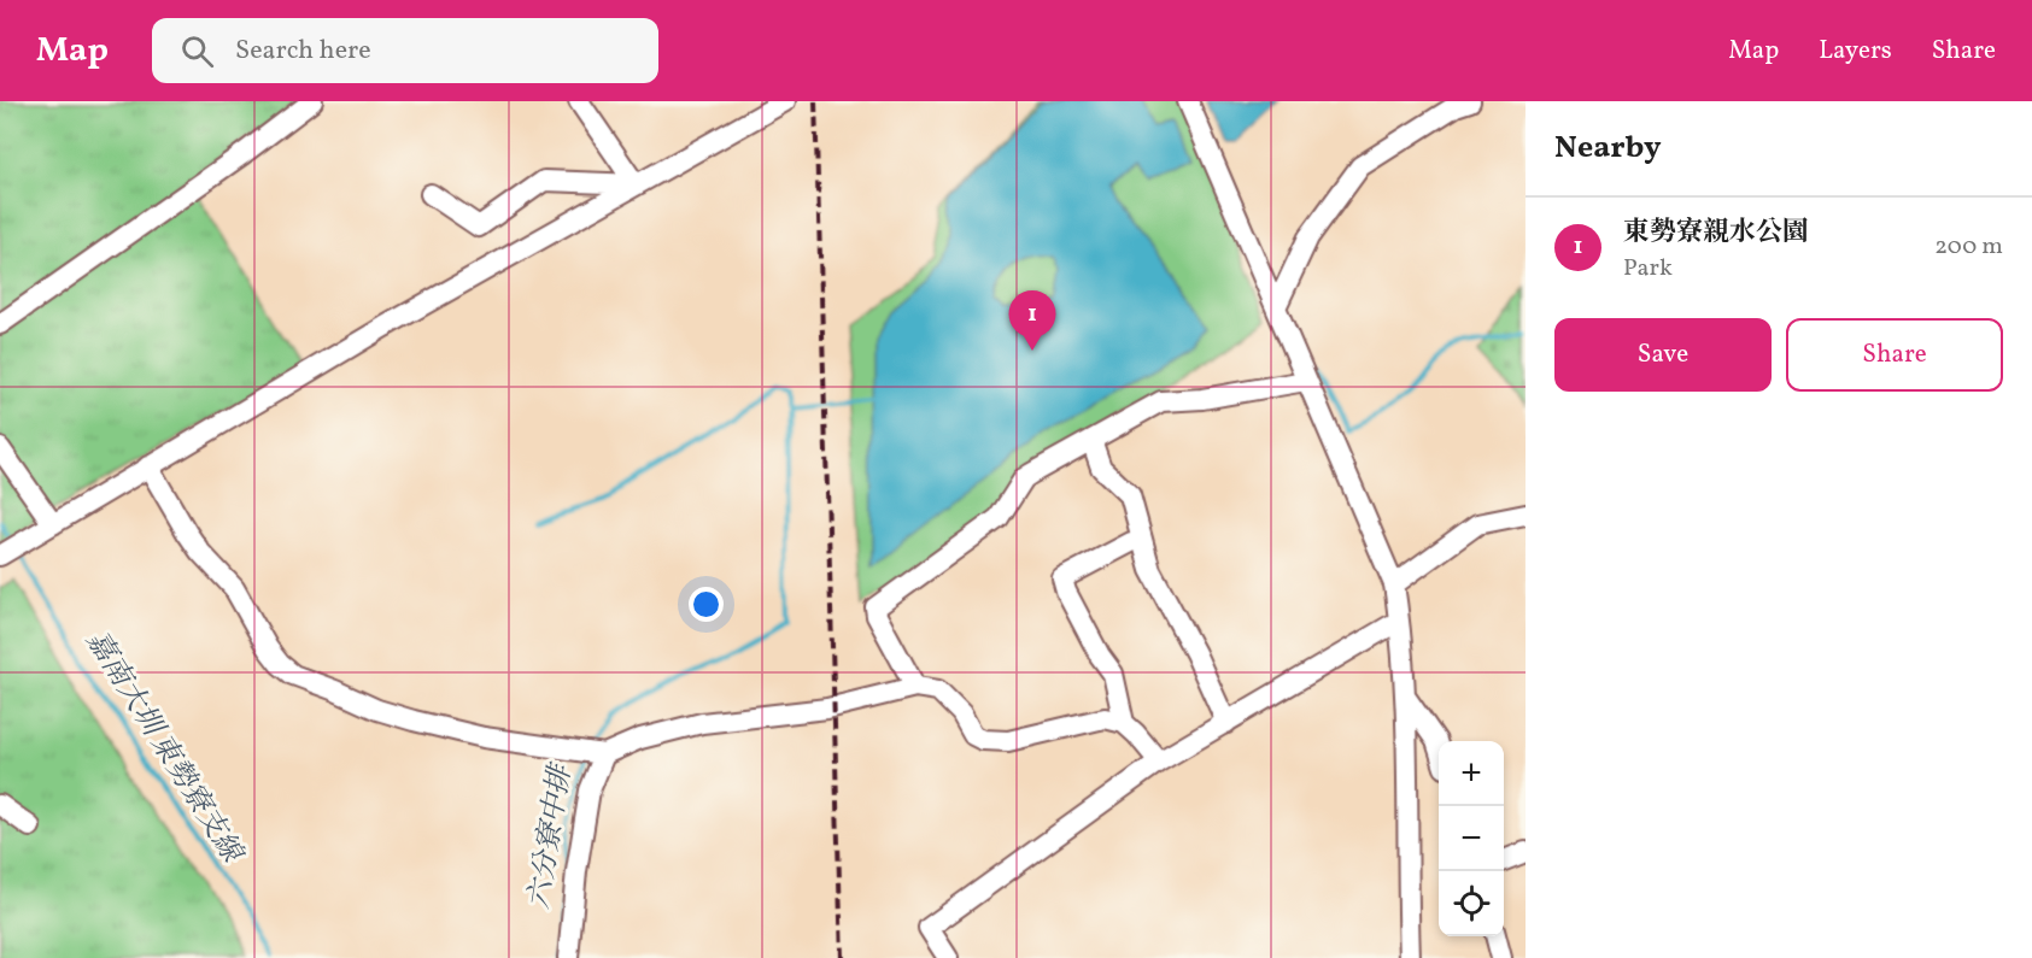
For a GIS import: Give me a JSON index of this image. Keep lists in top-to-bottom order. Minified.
{"water":["嘉南大圳 東勢寮支線","六分寮中排"],"page":{"header":"Map","search":"Search here","nav":["Map","Layers","Share"],"heading":"Nearby","list":[{"mark":"1","name":"東勢寮親水公園","note":"Park","value":"200 m"}],"pins":"1","buttons":["Save","Share"],"map_buttons":["+","−"]}}
